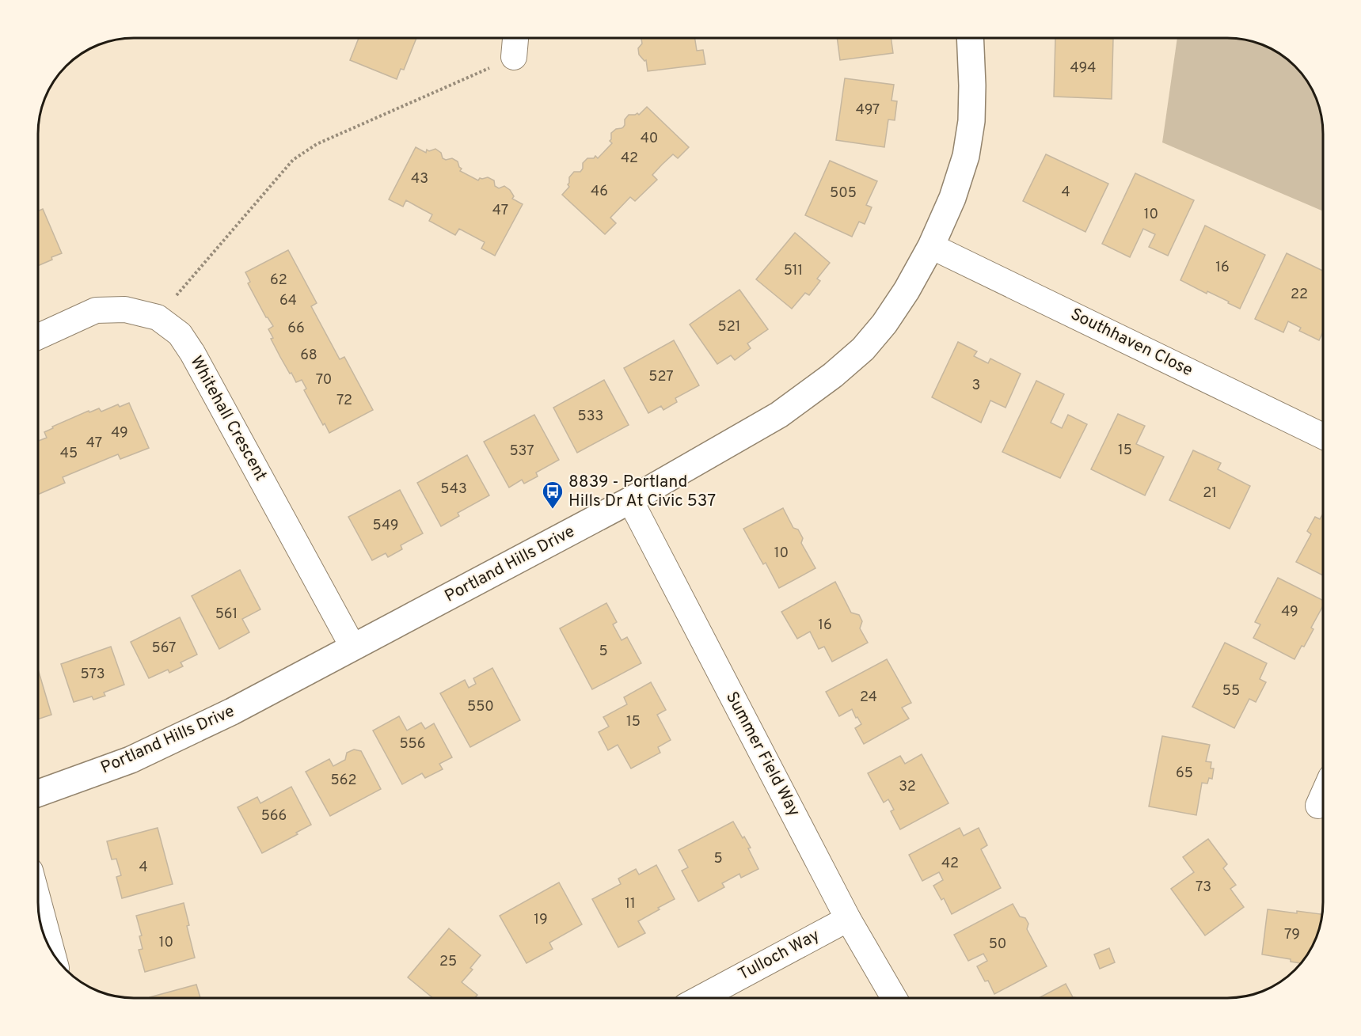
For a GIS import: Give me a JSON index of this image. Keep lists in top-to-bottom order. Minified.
{"streets":{"street":["Southhaven Close","Whitehall Crescent","Portland Hills Drive","Summer Field Way","Tulloch Way"]},"crossings":[["Southhaven Close","Portland Hills Drive"],["Whitehall Crescent","Portland Hills Drive"],["Portland Hills Drive","Summer Field Way"],["Summer Field Way","Tulloch Way"]],"places":{"bus stop":["8839 - Portland Hills Dr At Civic 537"]},"house_numbers":["494","497","40","42","43","46","4","505","47","10","16","511","62","22","64","521","66","68","527","70","3","72","533","49","47","15","537","45","543","21","549","10","49","561","16","567","5","573","55","24","550","15","556","65","562","32","566","5","42","4","73","11","19","79","10","50","25"]}
